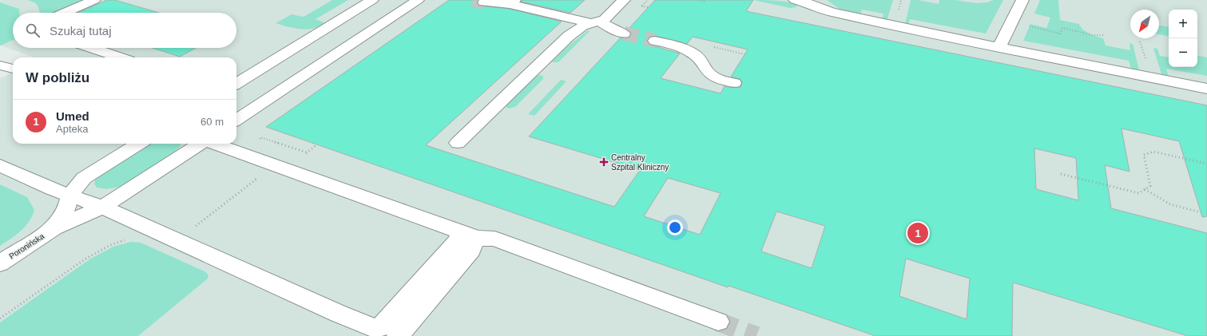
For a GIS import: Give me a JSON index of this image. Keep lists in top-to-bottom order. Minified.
{"streets":{"street":["Poronińska"]},"places":{"health":["Centralny Szpital Kliniczny"]},"north":"bottom left","page":{"map_buttons":["+","−"],"search":"Szukaj tutaj","heading":"W pobliżu","list":[{"mark":"1","name":"Umed","note":"Apteka","value":"60 m"}],"pins":"1"}}
